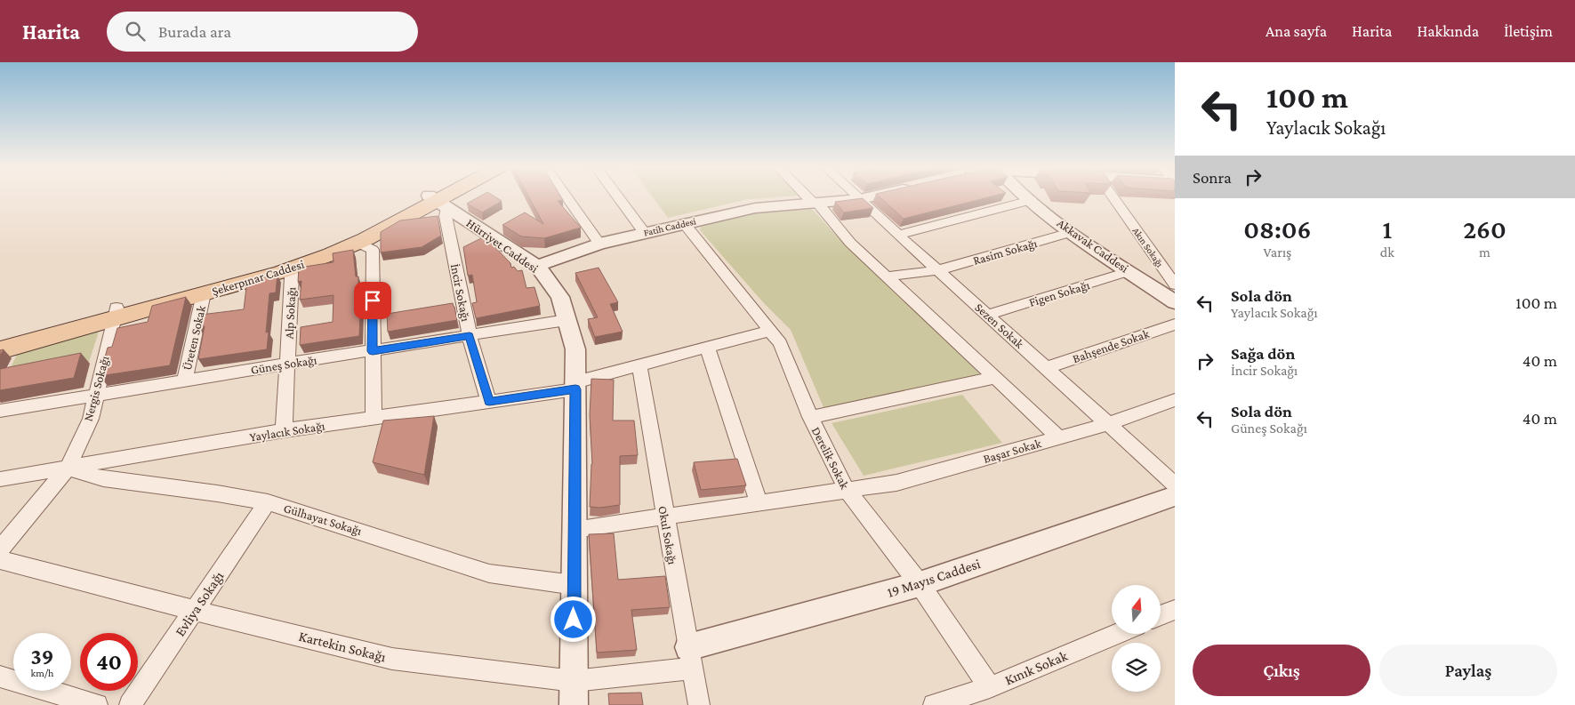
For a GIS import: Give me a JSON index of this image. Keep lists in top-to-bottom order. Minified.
{"streets":{"main road":["Şekerpınar Caddesi"],"street":["Fatih Caddesi","Hürriyet Caddesi","Akkavak Caddesi","Akın Sokağı","Rasim Sokağı","İncir Sokağı","Figen Sokağı","Alp Sokağı","Sezen Sokak","Üreten Sokak","Bahşende Sokak","Güneş Sokağı","Nergis Sokağı","Yaylacık Sokağı","Başar Sokak","Derelik Sokak","Gülhayat Sokağı","Okul Sokağı","19 Mayıs Caddesi","Evliya Sokağı","Kartekin Sokağı","Kınık Sokak"]},"crossings":[["Fatih Caddesi","Hürriyet Caddesi"],["Fatih Caddesi","Sezen Sokak"],["Fatih Caddesi","Derelik Sokak"],["Hürriyet Caddesi","Şekerpınar Caddesi"],["Hürriyet Caddesi","İncir Sokağı"],["Hürriyet Caddesi","Güneş Sokağı"],["Hürriyet Caddesi","Yaylacık Sokağı"],["Hürriyet Caddesi","Başar Sokak"],["Hürriyet Caddesi","Gülhayat Sokağı"],["Hürriyet Caddesi","Kartekin Sokağı"],["Akkavak Caddesi","Rasim Sokağı"],["Akkavak Caddesi","Figen Sokağı"],["Rasim Sokağı","Sezen Sokak"],["Şekerpınar Caddesi","İncir Sokağı"],["Şekerpınar Caddesi","Alp Sokağı"],["Şekerpınar Caddesi","Üreten Sokak"],["Şekerpınar Caddesi","Nergis Sokağı"],["İncir Sokağı","Güneş Sokağı"],["İncir Sokağı","Yaylacık Sokağı"],["Figen Sokağı","Sezen Sokak"],["Alp Sokağı","Güneş Sokağı"],["Sezen Sokak","Bahşende Sokak"],["Sezen Sokak","Başar Sokak"],["Üreten Sokak","Güneş Sokağı"],["Güneş Sokağı","Nergis Sokağı"],["Nergis Sokağı","Yaylacık Sokağı"],["Nergis Sokağı","Gülhayat Sokağı"],["Yaylacık Sokağı","Derelik Sokak"],["Yaylacık Sokağı","Gülhayat Sokağı"],["Yaylacık Sokağı","Okul Sokağı"],["Başar Sokak","Derelik Sokak"],["Başar Sokak","Okul Sokağı"],["Derelik Sokak","19 Mayıs Caddesi"],["Derelik Sokak","Kınık Sokak"],["Gülhayat Sokağı","Evliya Sokağı"],["Okul Sokağı","19 Mayıs Caddesi"],["Okul Sokağı","Kartekin Sokağı"],["19 Mayıs Caddesi","Kartekin Sokağı"],["Evliya Sokağı","Kartekin Sokağı"]],"north":"top","page":{"header":"Harita","search":"Burada ara","nav":["Ana sayfa","Harita","Hakkında","İletişim"],"turn":["100 m","Yaylacık Sokağı"],"then":"Sonra","eta":["08:06","Varış","1","dk","260","m"],"list":[{"name":"Sola dön","note":"Yaylacık Sokağı","value":"100 m"},{"name":"Sağa dön","note":"İncir Sokağı","value":"40 m"},{"name":"Sola dön","note":"Güneş Sokağı","value":"40 m"}],"speed":"39 km/h","limit":"40","buttons":["Çıkış","Paylaş"]}}
